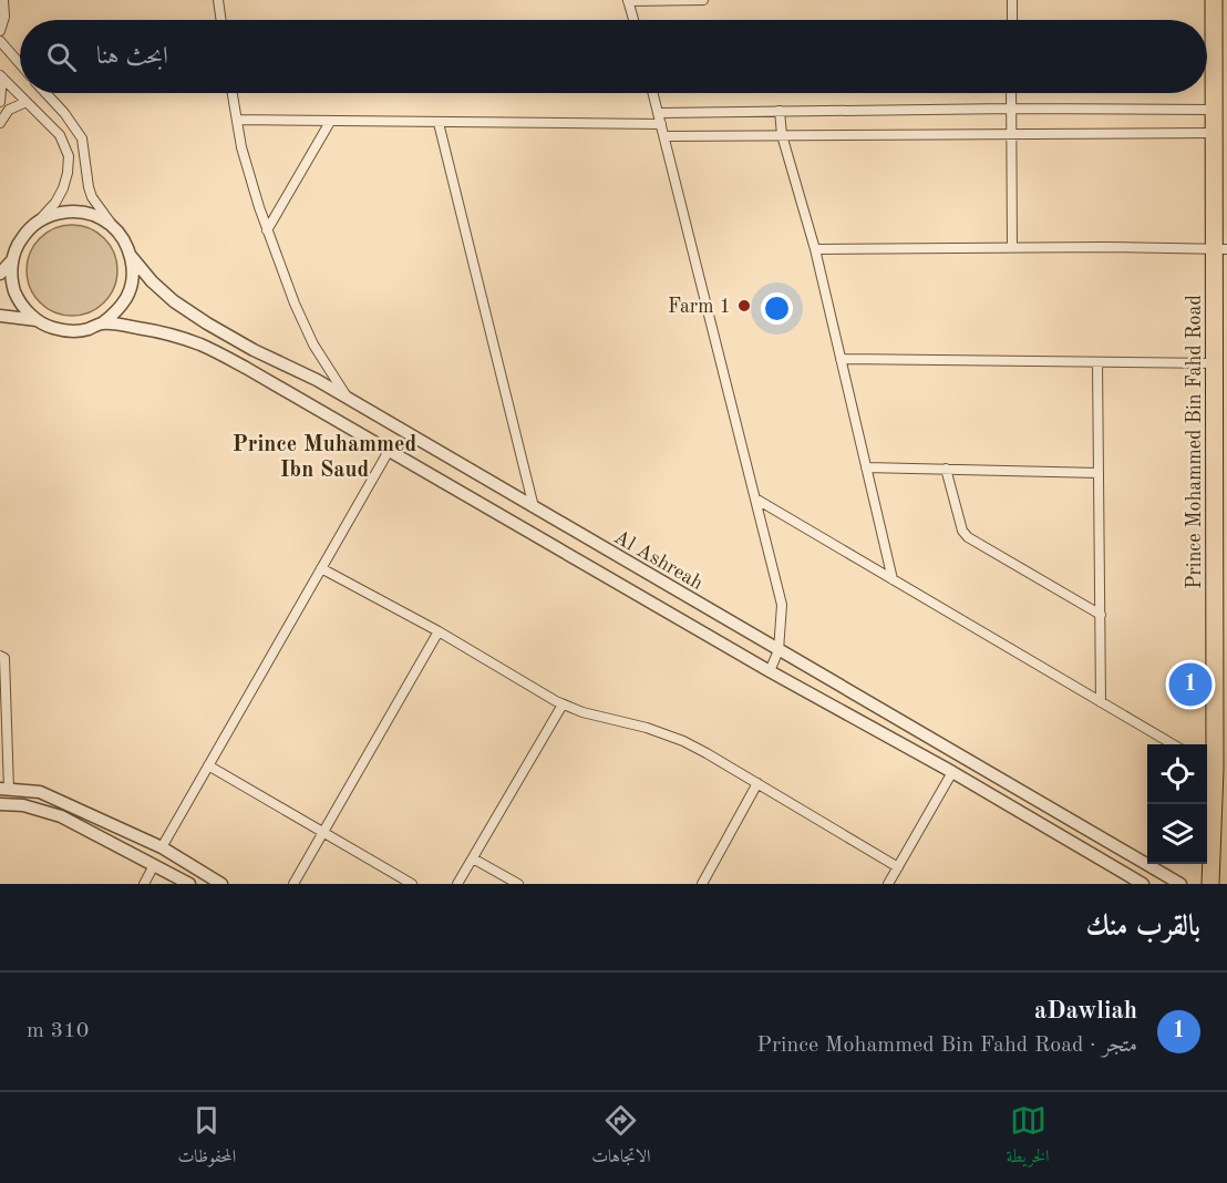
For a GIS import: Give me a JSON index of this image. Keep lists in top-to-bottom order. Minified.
{"streets":{"highway":["Prince Mohammed Bin Fahd Road"],"street":["Al Ashreah"]},"districts":["Prince Muhammed Ibn Saud"],"places":["Farm 1"],"page":{"search":"ابحث هنا","pins":"1","heading":"بالقرب منك","list":[{"mark":"1","name":"aDawliah","note":"متجر · Prince Mohammed Bin Fahd Road","value":"310 m"}],"nav":["الخريطة","الاتجاهات","المحفوظات"]}}
